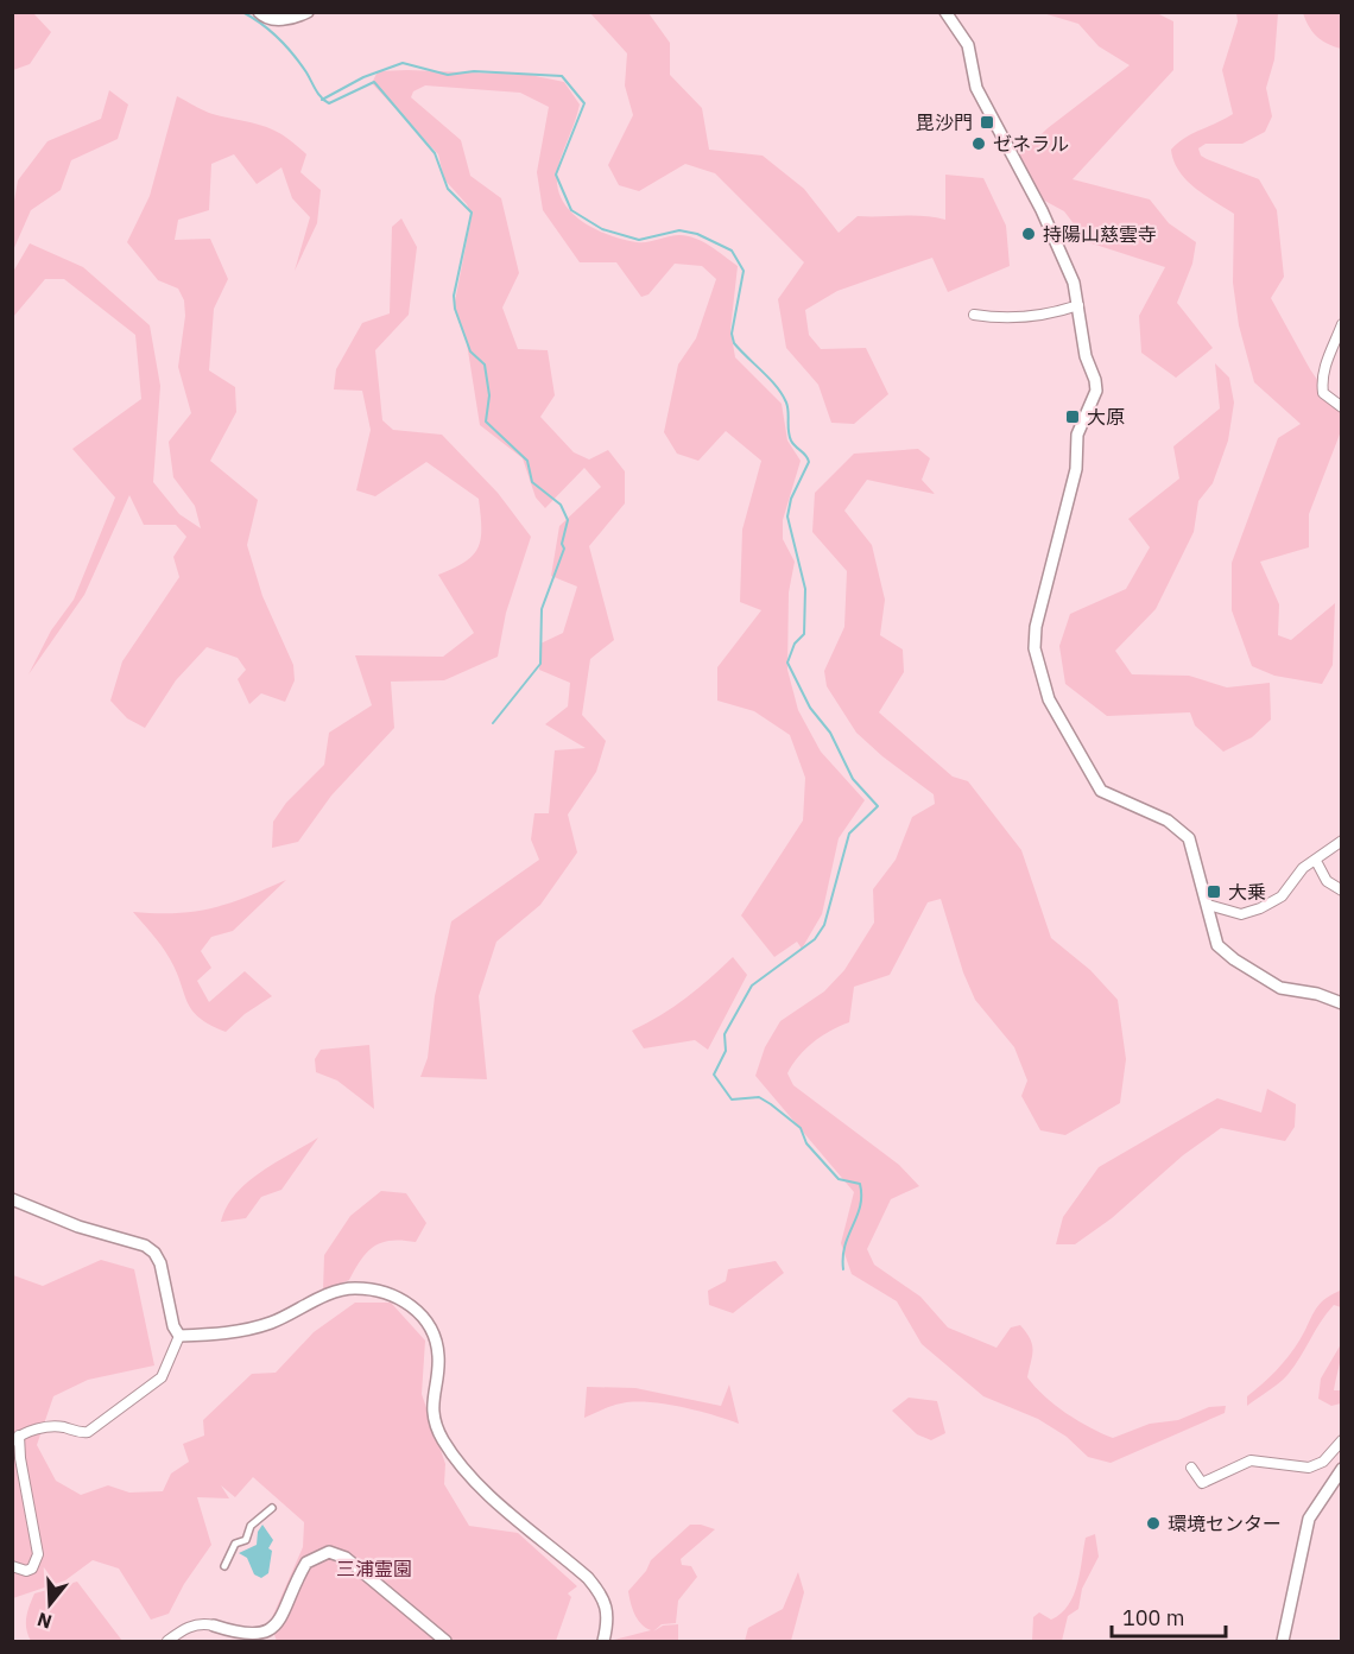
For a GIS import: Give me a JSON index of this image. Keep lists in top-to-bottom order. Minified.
{"parks":["三浦霊園"],"places":{"transit":["毘沙門","大原","大乗"],"other":["ゼネラル","持陽山慈雲寺","環境センター"]},"scale_bar":"100 m","north":"bottom"}
